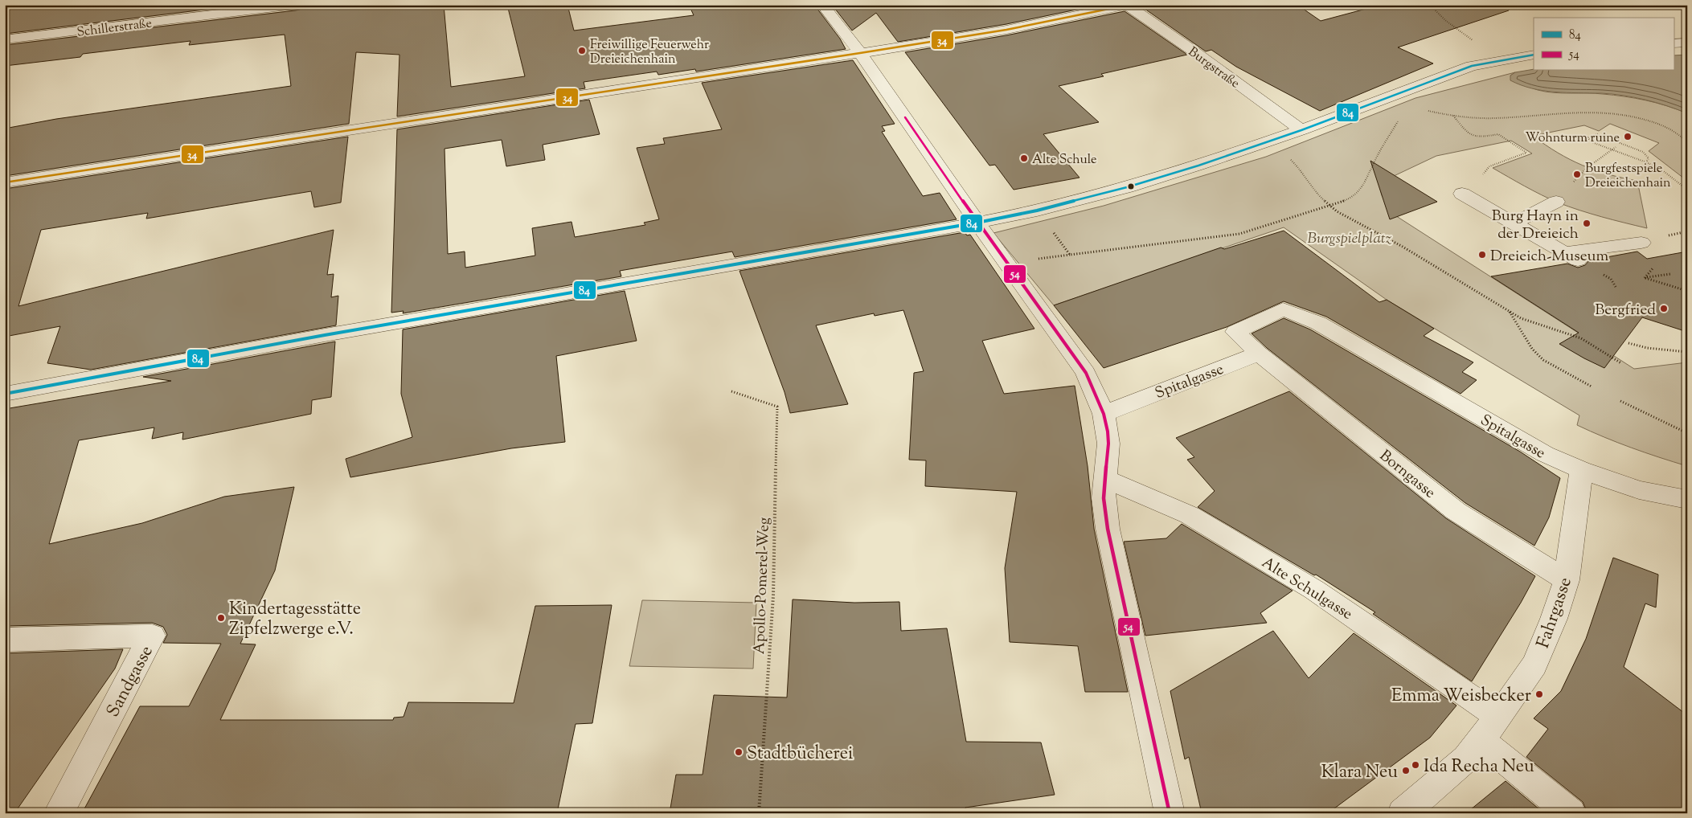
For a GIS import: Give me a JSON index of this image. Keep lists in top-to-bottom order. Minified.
{"streets":{"street":["Schillerstraße","Burgstraße","Spitalgasse","Borngasse","Alte Schulgasse","Fahrgasse","Sandgasse"],"path":["Apollo-Pomerel-Weg"]},"crossings":[["Spitalgasse","Borngasse"],["Spitalgasse","Fahrgasse"],["Borngasse","Fahrgasse"],["Alte Schulgasse","Fahrgasse"]],"parks":["Burgspielplatz"],"places":["Freiwillige Feuerwehr Dreieichenhain","Wohnturm ruine","Alte Schule","Burgfestspiele Dreieichenhain","Burg Hayn in der Dreieich","Dreieich-Museum","Bergfried","Kindertagesstätte Zipfelzwerge e.V.","Emma Weisbecker","Stadtbücherei","Ida Recha Neu","Klara Neu"],"lines":["transit line 34","transit line 84","transit line 54"],"legend":["84","54"]}
